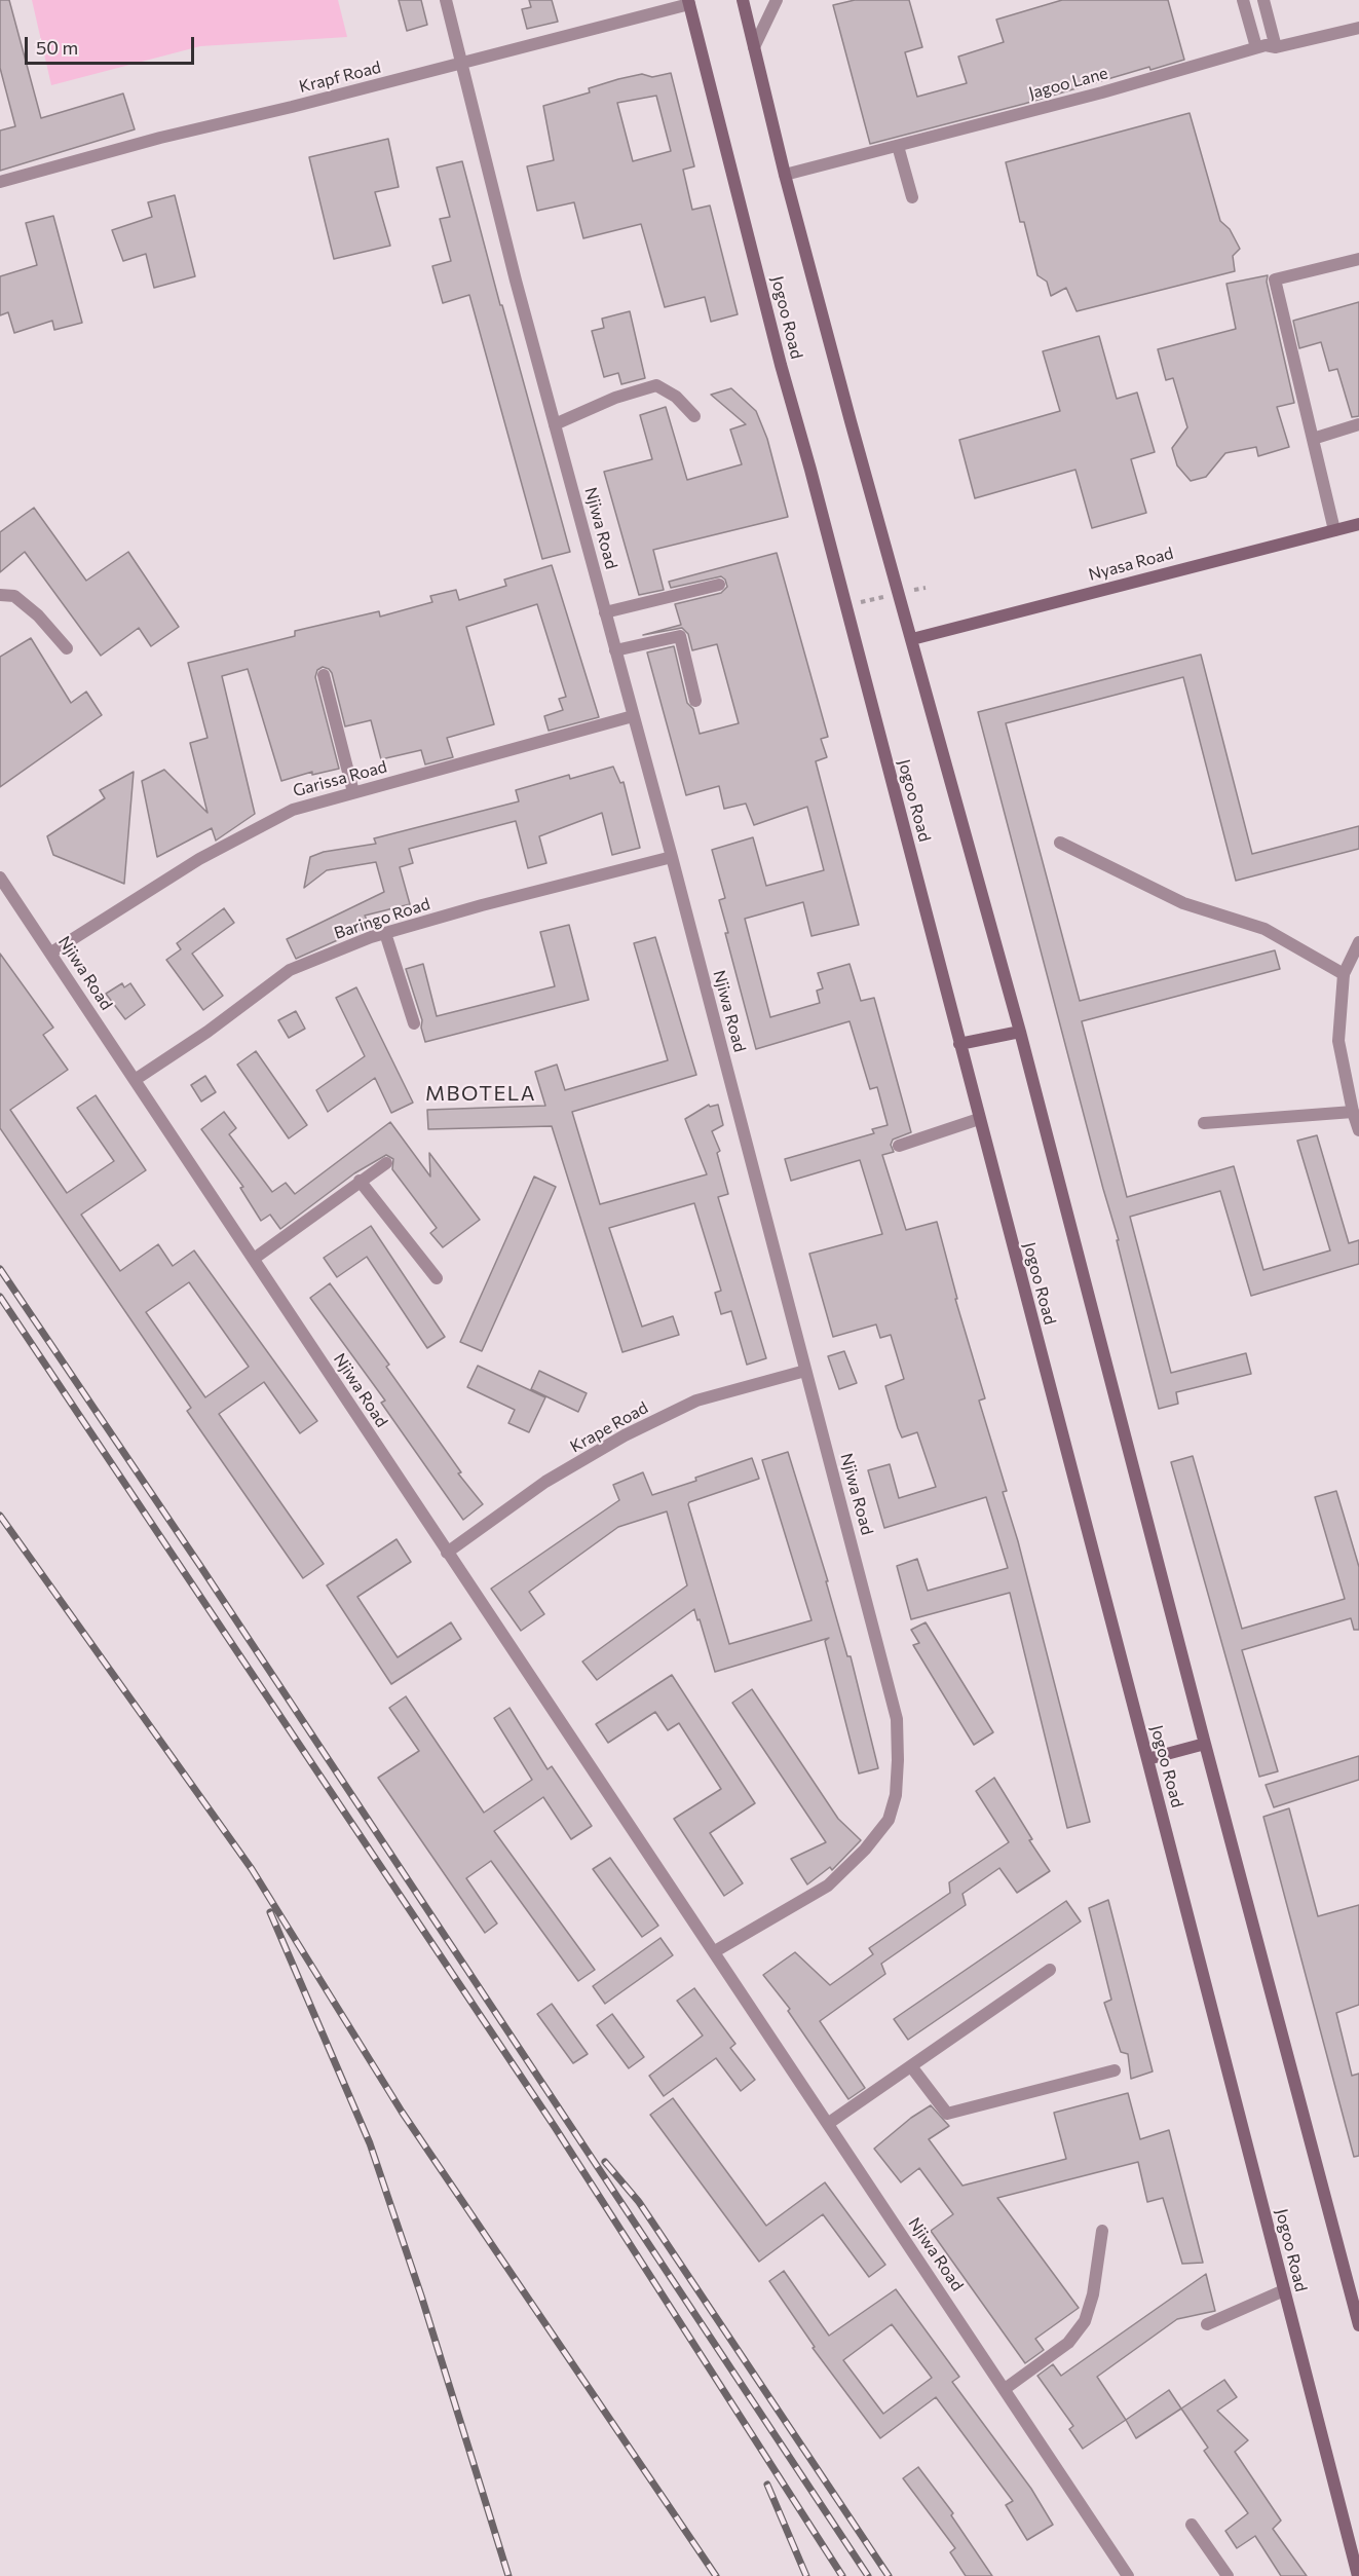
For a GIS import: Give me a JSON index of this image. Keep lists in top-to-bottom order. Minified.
{"streets":{"main road":["Jogoo Road","Nyasa Road"],"street":["Krapf Road","Jagoo Lane","Njiwa Road","Garissa Road","Baringo Road","Krape Road"]},"crossings":[["Krapf Road","Jogoo Road"],["Krapf Road","Njiwa Road"],["Jagoo Lane","Jogoo Road"],["Jogoo Road","Nyasa Road"],["Njiwa Road","Garissa Road"],["Njiwa Road","Baringo Road"],["Njiwa Road","Krape Road"]],"districts":["MBOTELA"],"scale_bar":"50 m"}
